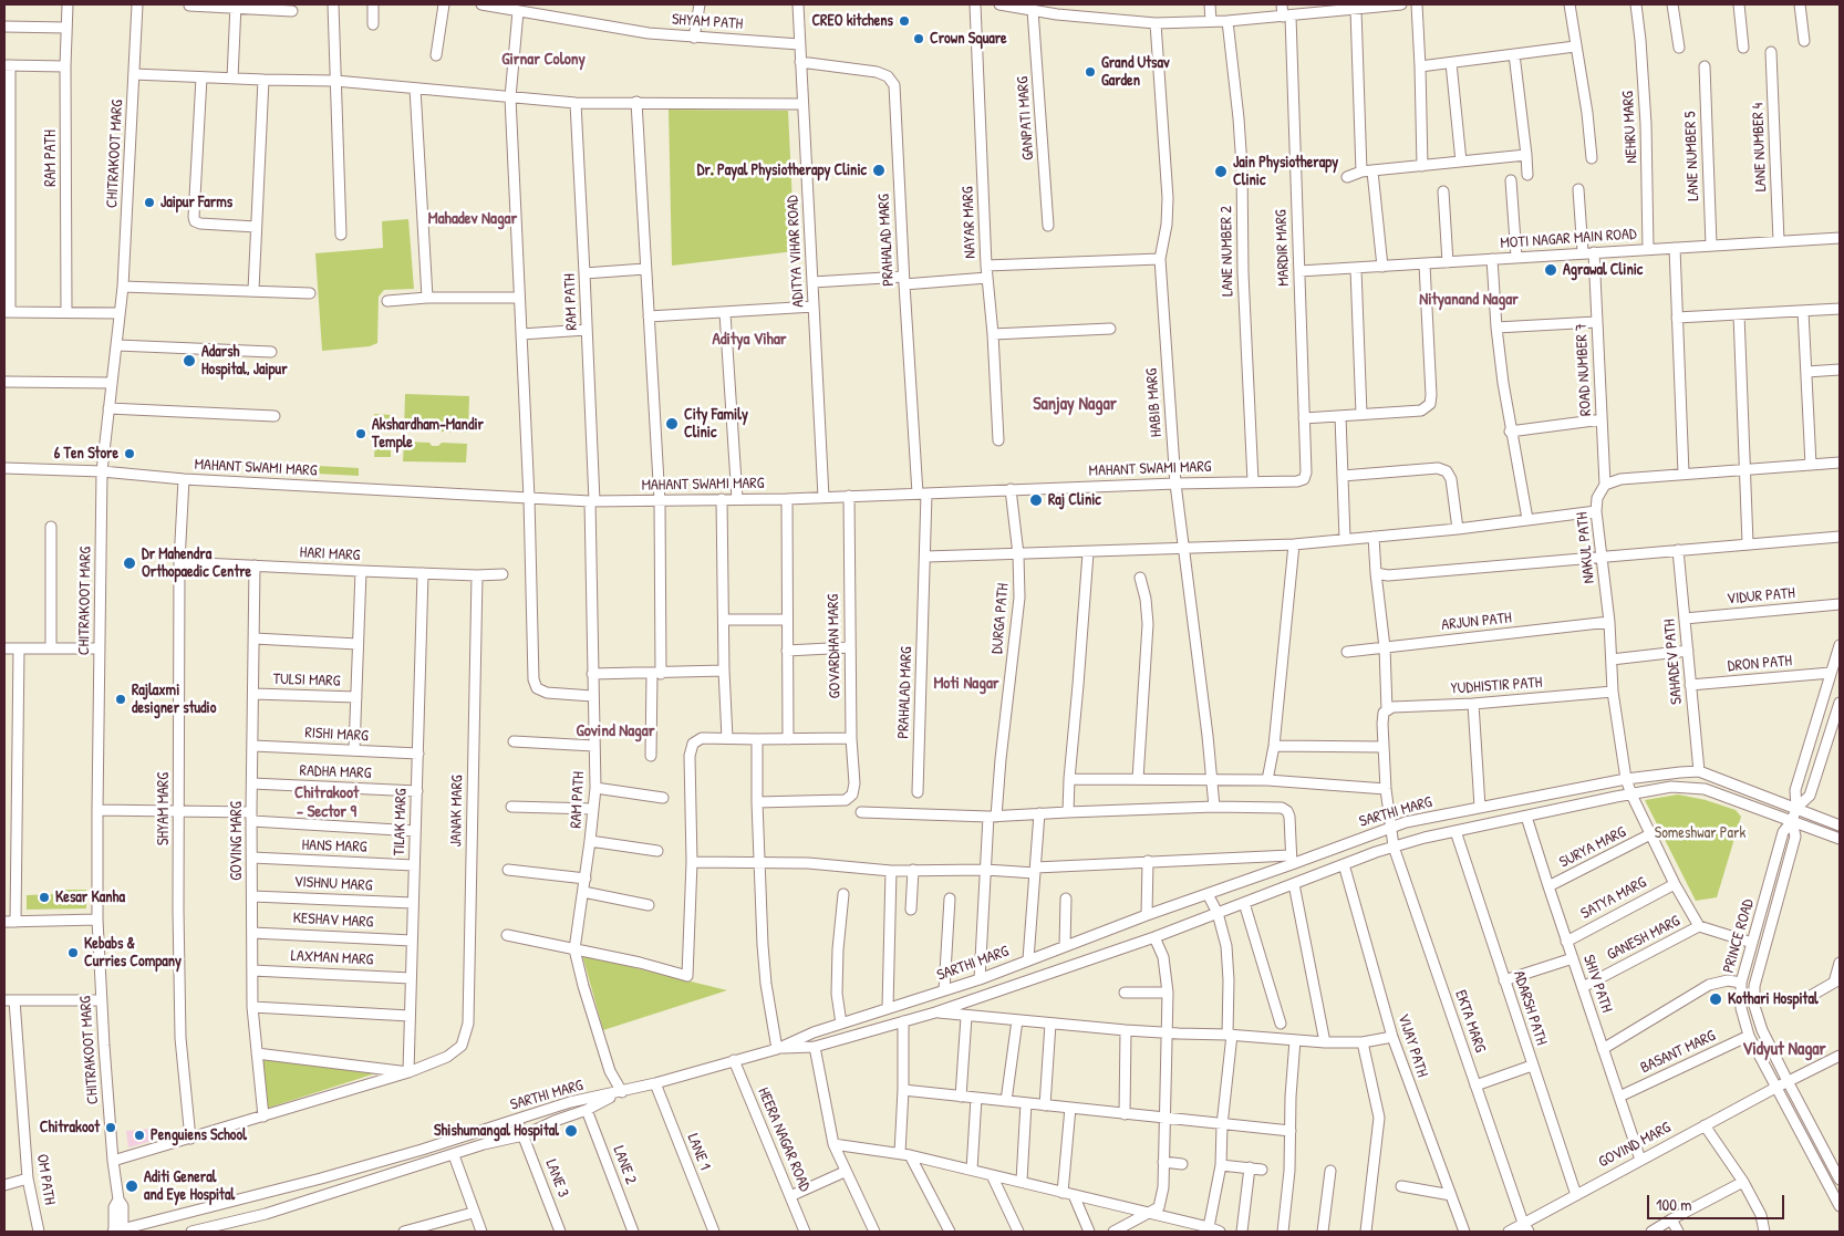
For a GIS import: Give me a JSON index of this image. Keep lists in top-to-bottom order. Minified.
{"streets":{"street":["SHYAM PATH","GANPATI MARG","NEHRU MARG","LANE NUMBER 4","CHITRAKOOT MARG","LANE NUMBER 5","RAM PATH","NAYAR MARG","MOTI NAGAR MAIN ROAD","PRAHALAD MARG","MARDIR MARG","ADITYA VIHAR ROAD","LANE NUMBER 2","ROAD NUMBER 7","HABIB MARG","MAHANT SWAMI MARG","NAKUL PATH","HARI MARG","VIDUR PATH","DURGA PATH","ARJUN PATH","GOVARDHAN MARG","SAHADEV PATH","DRON PATH","TULSI MARG","YUDHISTIR PATH","RISHI MARG","RADHA MARG","SHYAM MARG","JANAK MARG","SARTHI MARG","TILAK MARG","GOVING MARG","HANS MARG","SURYA MARG","VISHNU MARG","SATYA MARG","KESHAV MARG","PRINCE ROAD","GANESH MARG","LAXMAN MARG","SHIV PATH","ADARSH PATH","EKTA MARG","VIJAY PATH","BASANT MARG","HEERA NAGAR ROAD","GOVIND MARG","LANE 1","LANE 2","LANE 3","OM PATH"]},"crossings":[["SHYAM PATH","ADITYA VIHAR ROAD"],["NEHRU MARG","MOTI NAGAR MAIN ROAD"],["LANE NUMBER 4","MOTI NAGAR MAIN ROAD"],["CHITRAKOOT MARG","MAHANT SWAMI MARG"],["CHITRAKOOT MARG","SARTHI MARG"],["LANE NUMBER 5","MOTI NAGAR MAIN ROAD"],["RAM PATH","MAHANT SWAMI MARG"],["RAM PATH","SARTHI MARG"],["MOTI NAGAR MAIN ROAD","MARDIR MARG"],["MOTI NAGAR MAIN ROAD","ROAD NUMBER 7"],["PRAHALAD MARG","ADITYA VIHAR ROAD"],["PRAHALAD MARG","MAHANT SWAMI MARG"],["MARDIR MARG","MAHANT SWAMI MARG"],["ADITYA VIHAR ROAD","MAHANT SWAMI MARG"],["LANE NUMBER 2","MAHANT SWAMI MARG"],["ROAD NUMBER 7","NAKUL PATH"],["HABIB MARG","MAHANT SWAMI MARG"],["MAHANT SWAMI MARG","DURGA PATH"],["MAHANT SWAMI MARG","GOVARDHAN MARG"],["MAHANT SWAMI MARG","SHYAM MARG"],["NAKUL PATH","ARJUN PATH"],["NAKUL PATH","YUDHISTIR PATH"],["NAKUL PATH","SARTHI MARG"],["NAKUL PATH","SURYA MARG"],["NAKUL PATH","SATYA MARG"],["NAKUL PATH","GANESH MARG"],["HARI MARG","SHYAM MARG"],["HARI MARG","JANAK MARG"],["HARI MARG","TILAK MARG"],["HARI MARG","GOVING MARG"],["VIDUR PATH","SAHADEV PATH"],["DURGA PATH","SARTHI MARG"],["ARJUN PATH","EKTA MARG"],["SAHADEV PATH","DRON PATH"],["SAHADEV PATH","SARTHI MARG"],["DRON PATH","PRINCE ROAD"],["TULSI MARG","GOVING MARG"],["YUDHISTIR PATH","EKTA MARG"],["RISHI MARG","TILAK MARG"],["RISHI MARG","GOVING MARG"],["RADHA MARG","TILAK MARG"],["RADHA MARG","GOVING MARG"],["JANAK MARG","TILAK MARG"],["SARTHI MARG","PRINCE ROAD"],["SARTHI MARG","EKTA MARG"],["SARTHI MARG","HEERA NAGAR ROAD"],["SARTHI MARG","LANE 1"],["SARTHI MARG","LANE 3"],["TILAK MARG","HANS MARG"],["TILAK MARG","VISHNU MARG"],["TILAK MARG","KESHAV MARG"],["TILAK MARG","LAXMAN MARG"],["GOVING MARG","HANS MARG"],["GOVING MARG","VISHNU MARG"],["GOVING MARG","KESHAV MARG"],["GOVING MARG","LAXMAN MARG"],["SURYA MARG","SHIV PATH"],["SATYA MARG","SHIV PATH"],["PRINCE ROAD","GANESH MARG"],["PRINCE ROAD","BASANT MARG"],["PRINCE ROAD","GOVIND MARG"],["GANESH MARG","SHIV PATH"],["SHIV PATH","BASANT MARG"],["SHIV PATH","GOVIND MARG"],["ADARSH PATH","GOVIND MARG"],["EKTA MARG","GOVIND MARG"]],"districts":["Girnar Colony","Mahadev Nagar","Nityanand Nagar","Aditya Vihar","Sanjay Nagar","Moti Nagar","Govind Nagar","Chitrakoot - Sector 9","Vidyut Nagar"],"parks":["Someshwar Park"],"places":["CREO kitchens","Crown Square","Grand Utsav Garden","Dr. Payal Physiotherapy Clinic","Jain Physiotherapy Clinic","Jaipur Farms","Agrawal Clinic","Adarsh Hospital, Jaipur","City Family Clinic","Akshardham-Mandir Temple","6 Ten Store","Raj Clinic","Dr Mahendra Orthopaedic Centre","Rajlaxmi designer studio","Kesar Kanha","Kebabs & Curries Company","Kothari Hospital","Chitrakoot","Shishumangal Hospital","Penguiens School","Aditi General and Eye Hospital"],"scale_bar":"100 m"}
